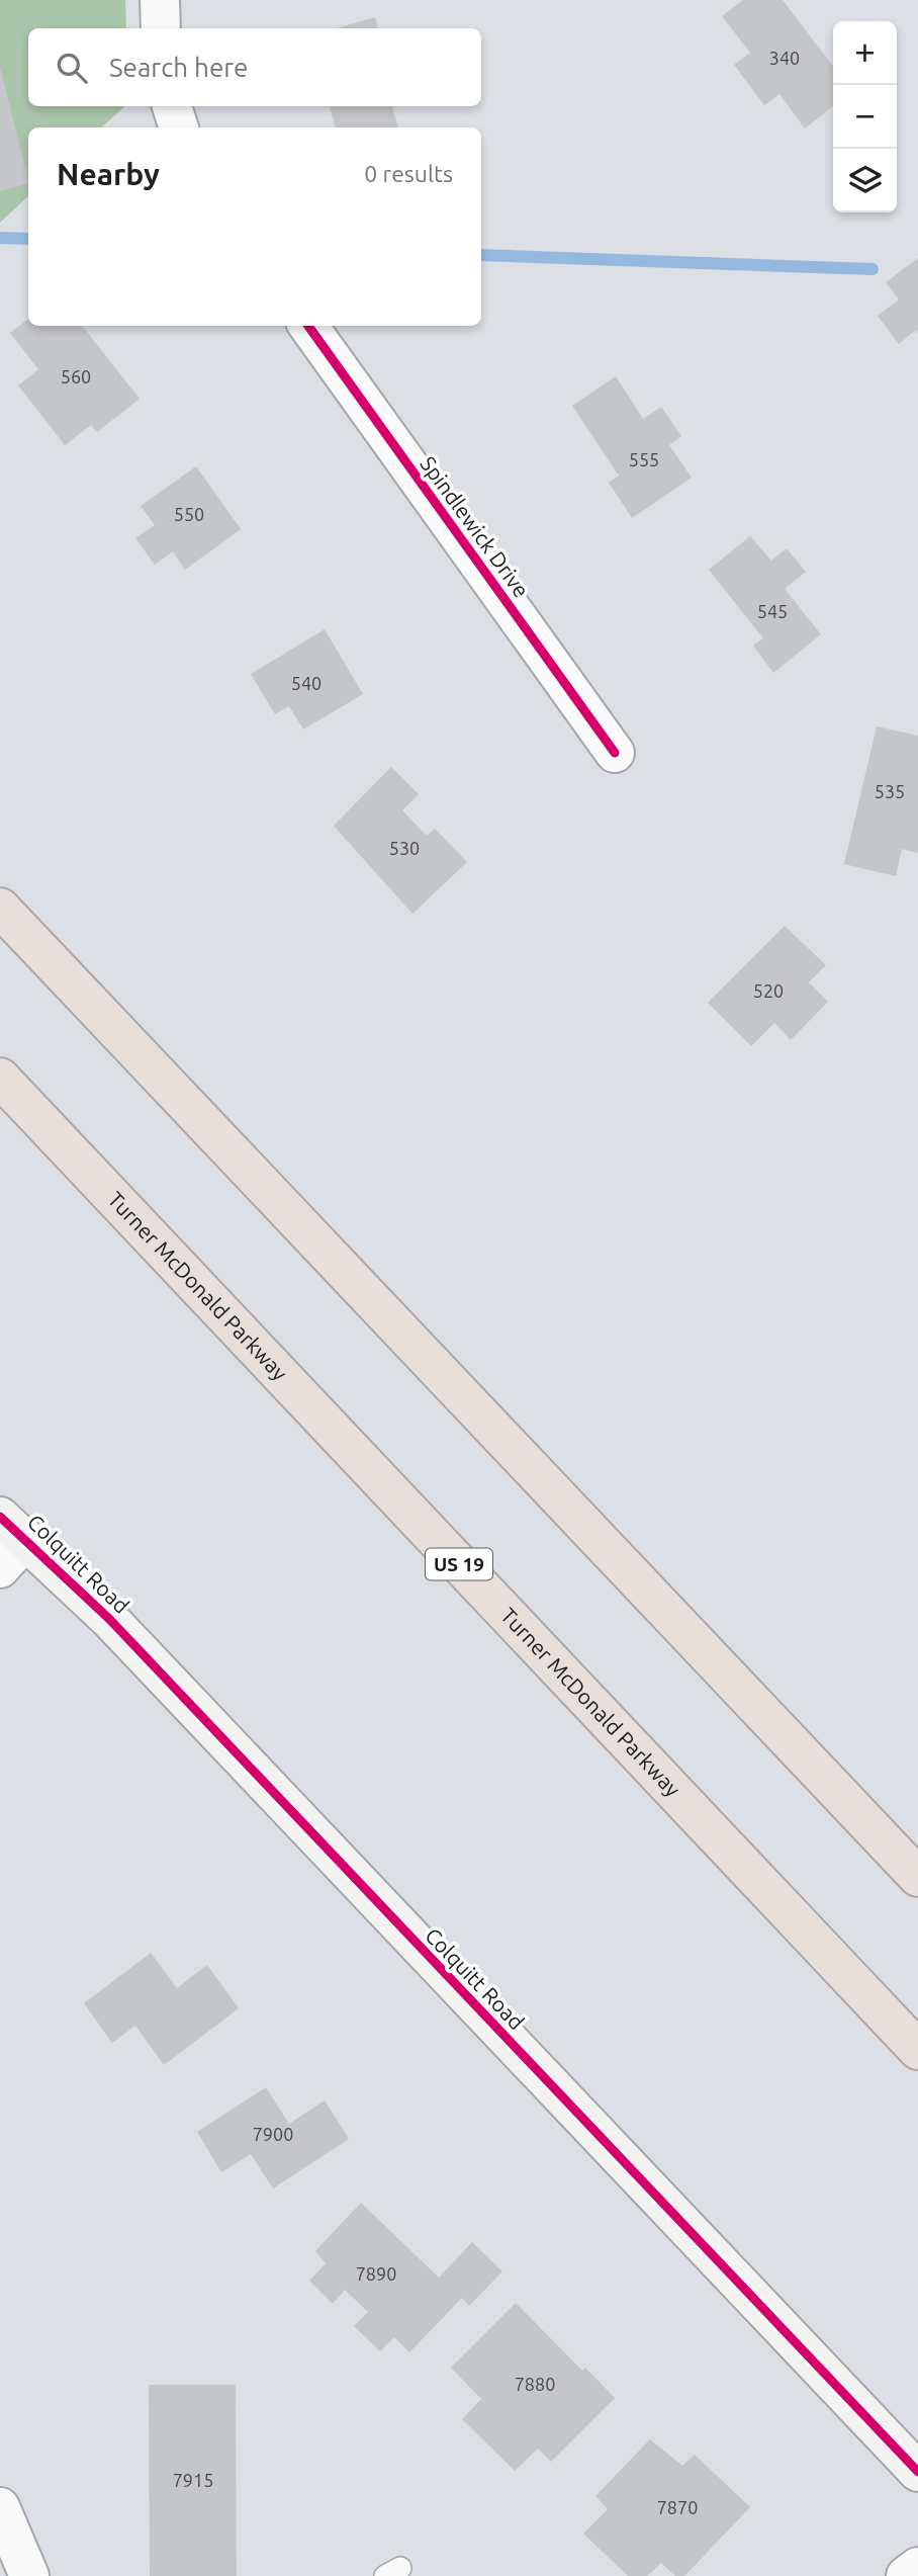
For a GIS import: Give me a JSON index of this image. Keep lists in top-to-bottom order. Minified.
{"streets":{"highway":["Turner McDonald Parkway","US 19"],"street":["Spindlewick Drive","Colquitt Road"]},"house_numbers":["340","560","555","550","545","540","535","530","520","7900","7890","7880","7915","7870"],"page":{"map_buttons":["+","−"],"search":"Search here","heading":["Nearby","0 results"]}}
